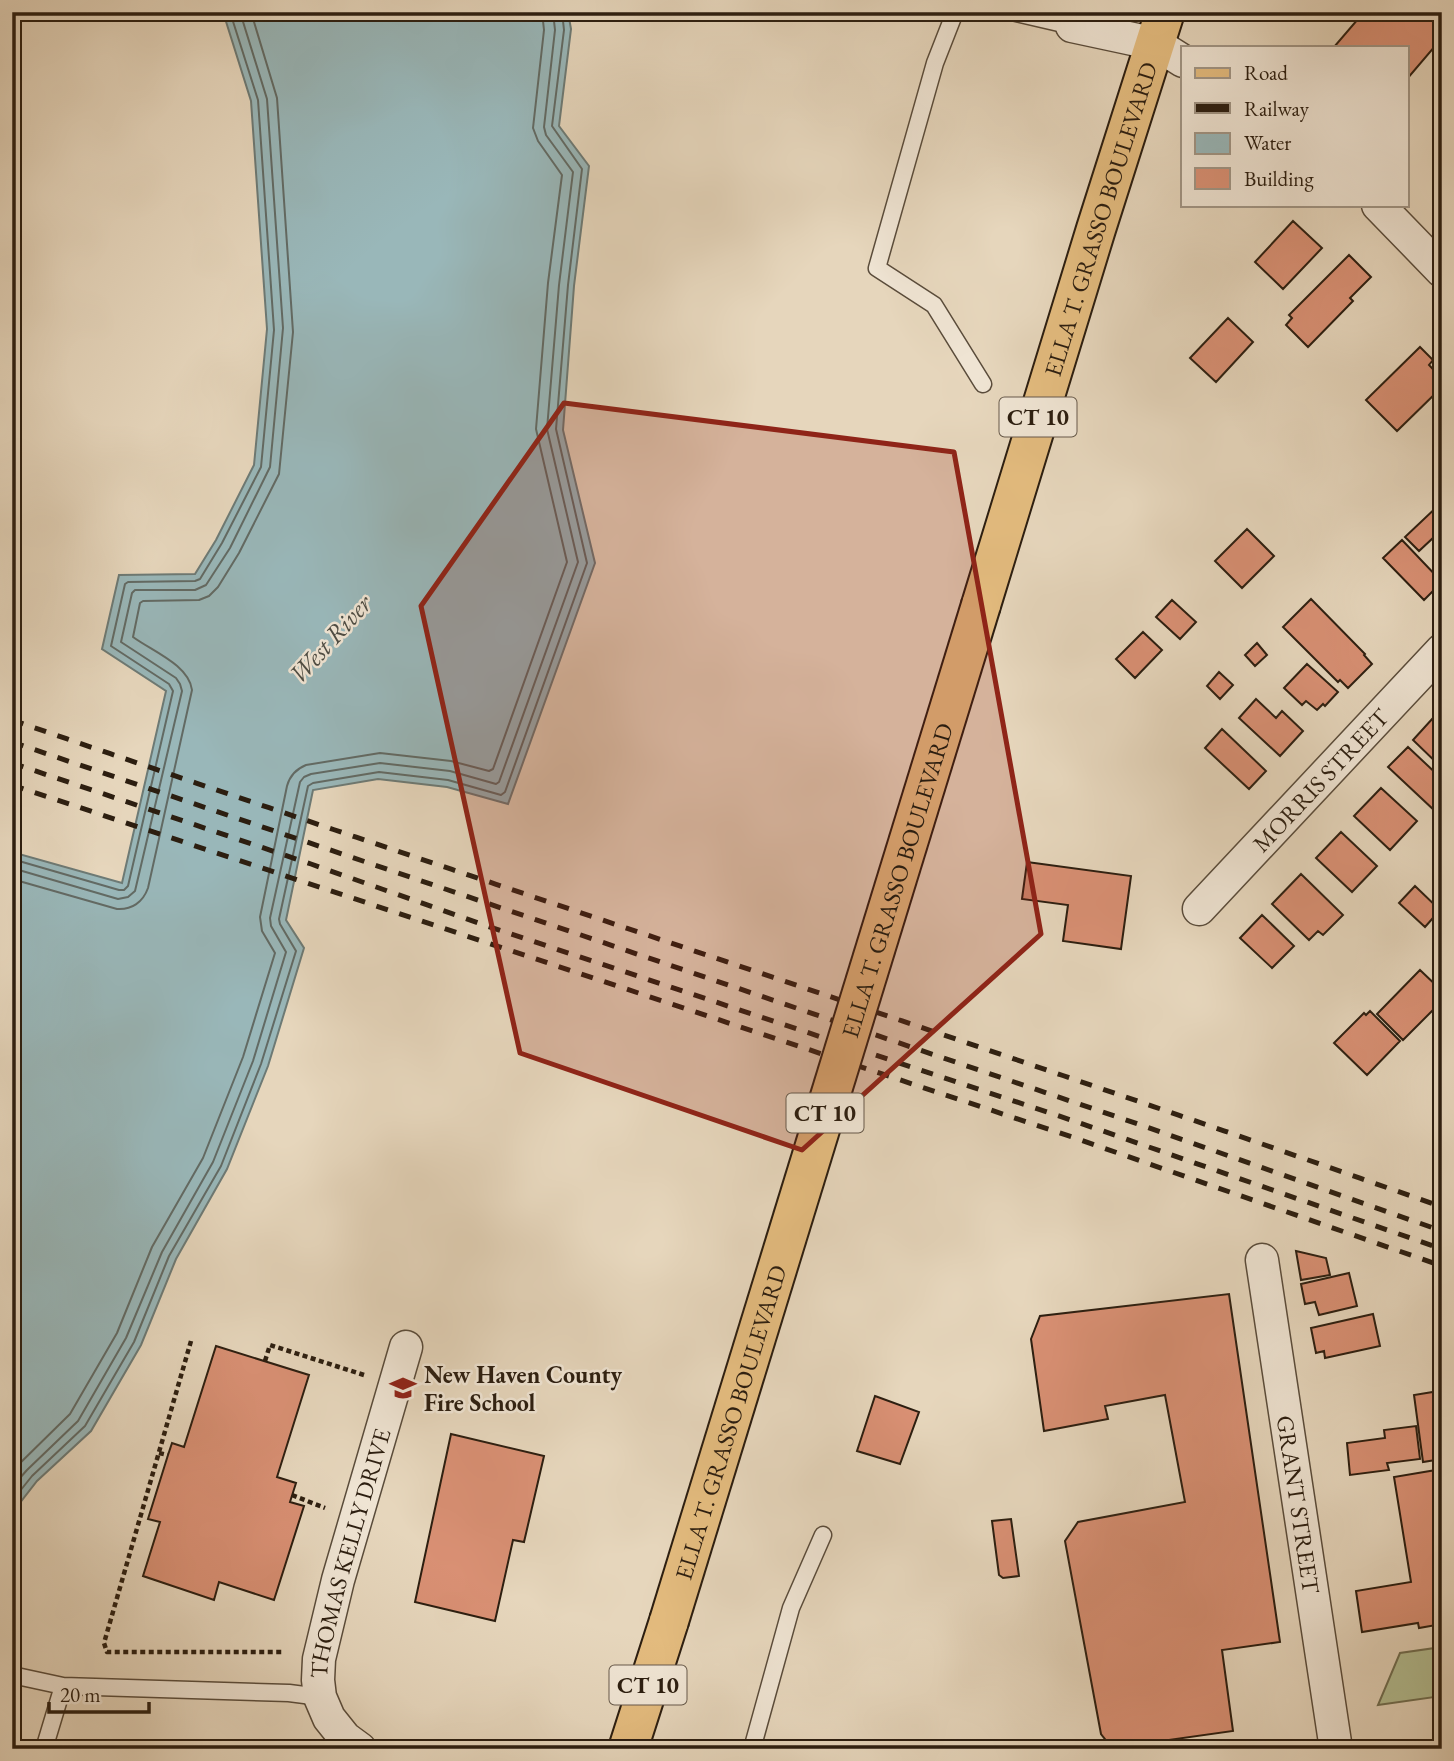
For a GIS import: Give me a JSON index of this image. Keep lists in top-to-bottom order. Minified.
{"streets":{"main road":["ELLA T. GRASSO BOULEVARD","CT 10"],"street":["MORRIS STREET","GRANT STREET","THOMAS KELLY DRIVE"]},"water":["West River"],"places":{"school or university":["New Haven County Fire School"]},"legend":["Road","Railway","Water","Building"],"scale_bar":"20 m"}
